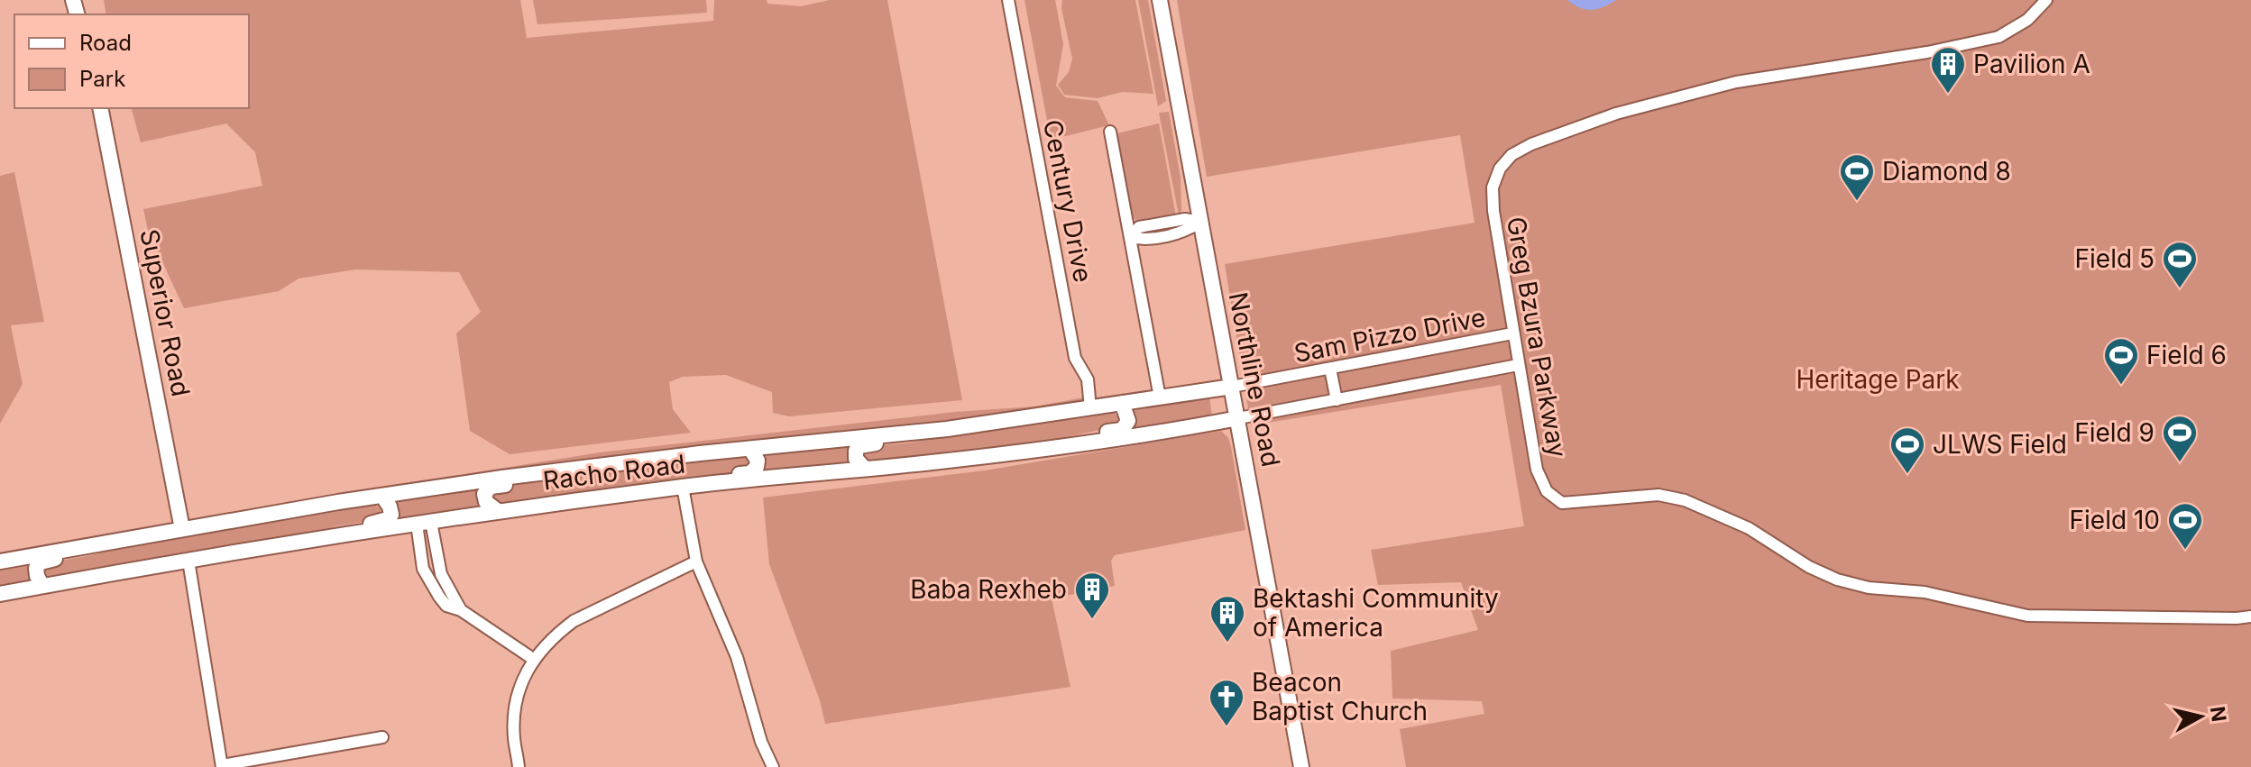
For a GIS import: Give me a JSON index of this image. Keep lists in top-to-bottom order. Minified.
{"streets":{"street":["Century Drive","Superior Road","Sam Pizzo Drive","Greg Bzura Parkway","Northline Road","Racho Road"]},"crossings":[["Century Drive","Racho Road"],["Superior Road","Racho Road"],["Sam Pizzo Drive","Greg Bzura Parkway"],["Sam Pizzo Drive","Northline Road"],["Sam Pizzo Drive","Racho Road"],["Northline Road","Racho Road"]],"parks":["Heritage Park"],"places":{"building":["Pavilion A","Baba Rexheb","Bektashi Community of America"],"sports":["Diamond 8","Field 5","Field 6","Field 9","JLWS Field","Field 10"],"church":["Beacon Baptist Church"]},"legend":["Road","Park"],"north":"right"}
